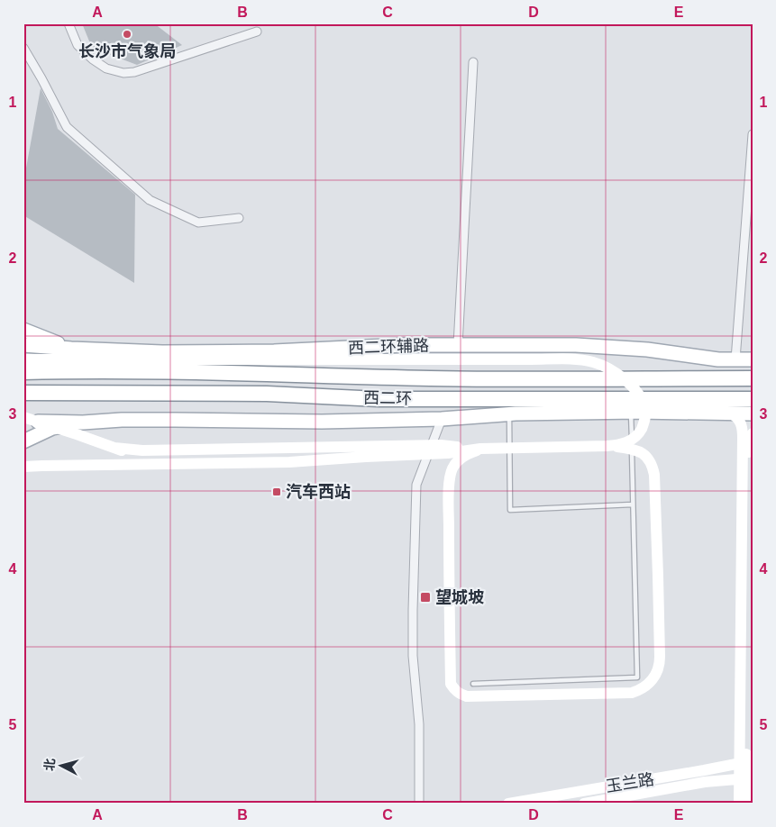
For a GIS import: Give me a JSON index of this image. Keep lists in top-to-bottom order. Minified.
{"streets":{"highway":["西二环"],"main road":["西二环辅路"],"street":["玉兰路"]},"places":{"other":["长沙市气象局"],"transit":["汽车西站","望城坡"]},"north":"left","grid":{"columns":["A","B","C","D","E"],"rows":["1","2","3","4","5"]}}
